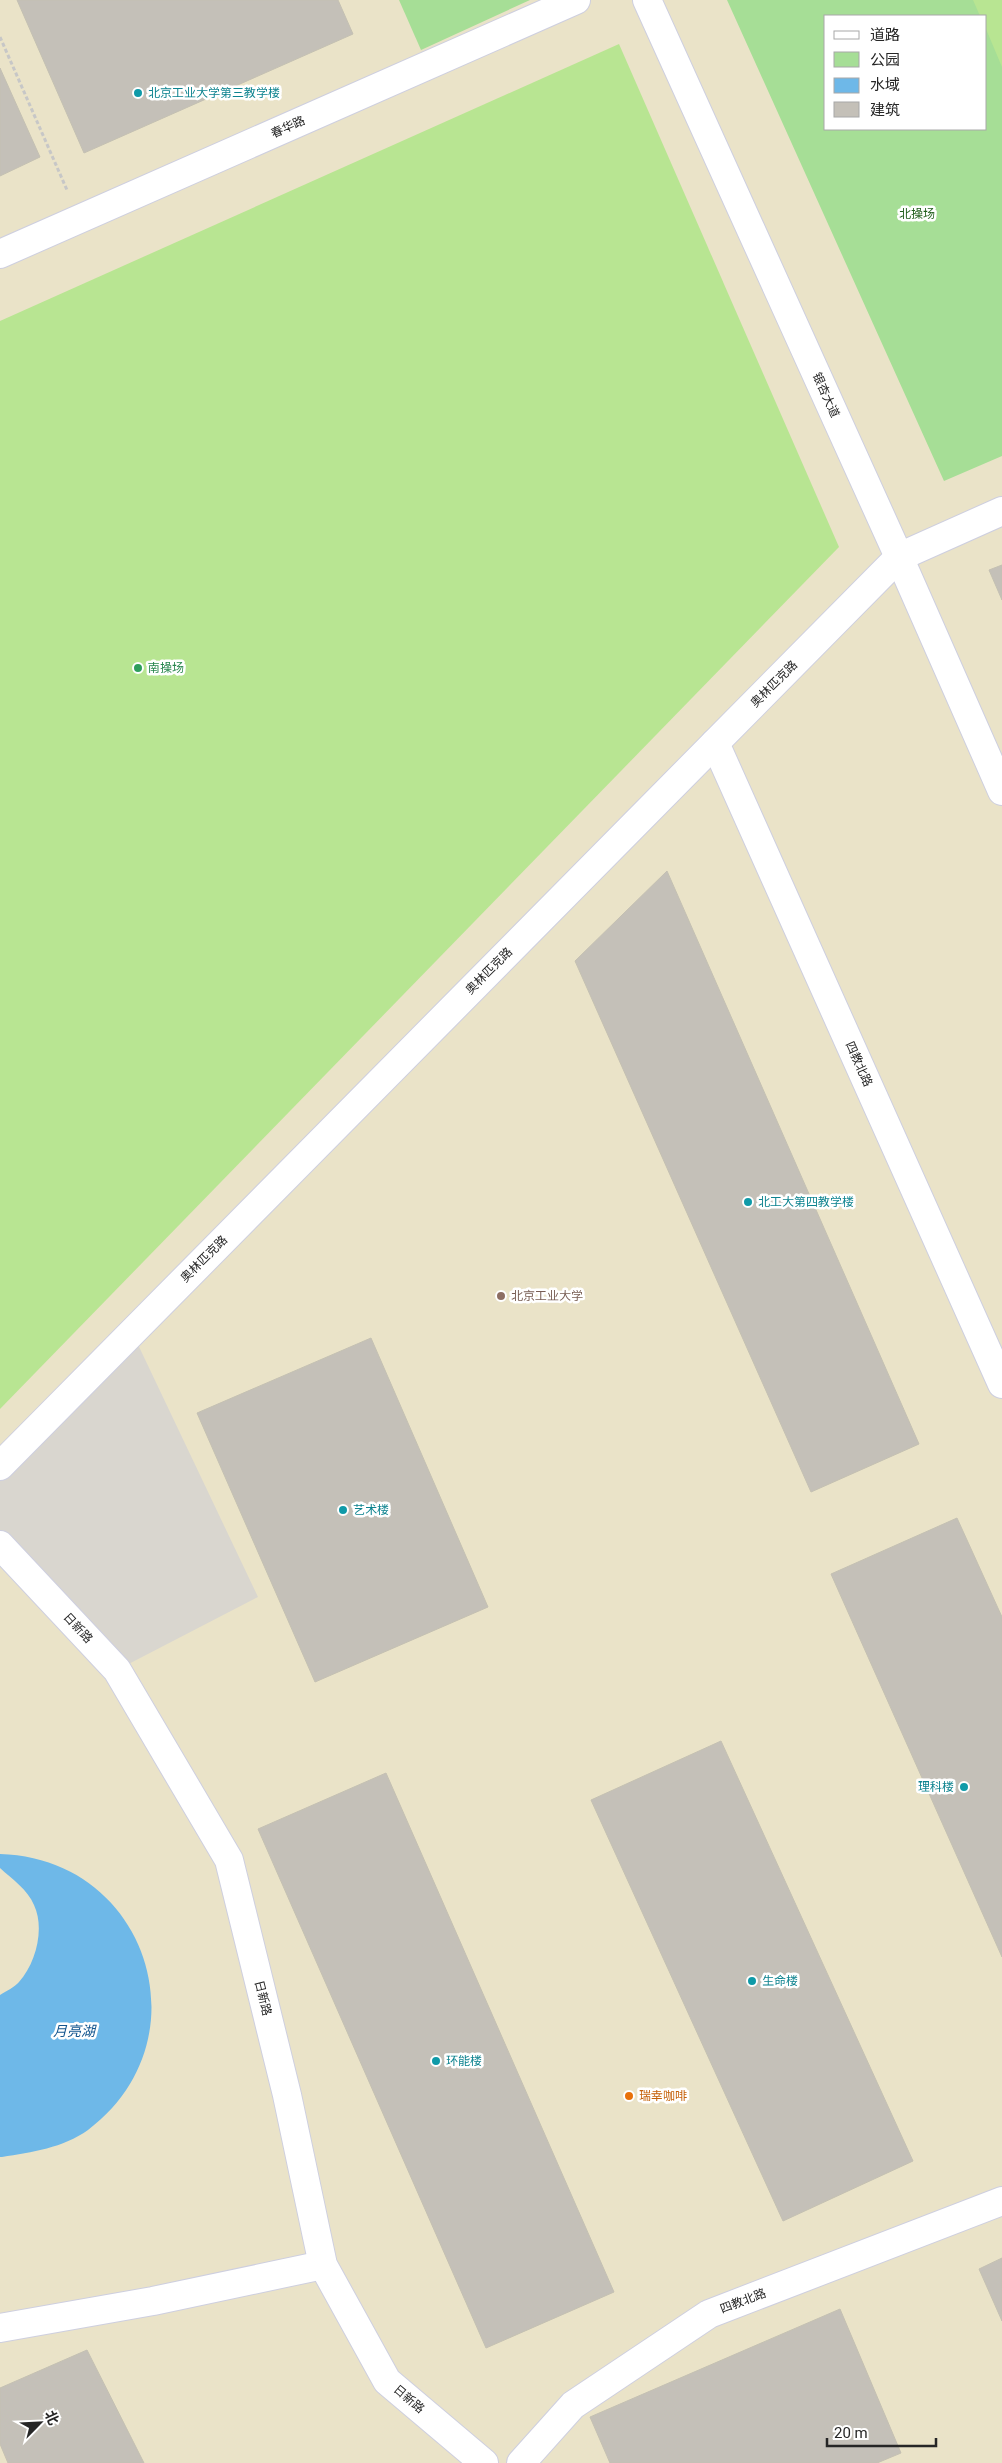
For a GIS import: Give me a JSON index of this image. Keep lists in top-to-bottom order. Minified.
{"streets":{"street":["春华路","银杏大道","奥林匹克路","四教北路","日新路"]},"crossings":[["银杏大道","奥林匹克路"],["奥林匹克路","四教北路"]],"water":["月亮湖"],"parks":["北操场"],"places":["北京工业大学第三教学楼","南操场","北工大第四教学楼","北京工业大学","艺术楼","理科楼","生命楼","环能楼","瑞幸咖啡"],"legend":["道路","公园","水域","建筑"],"scale_bar":"20 m","north":"top right"}
